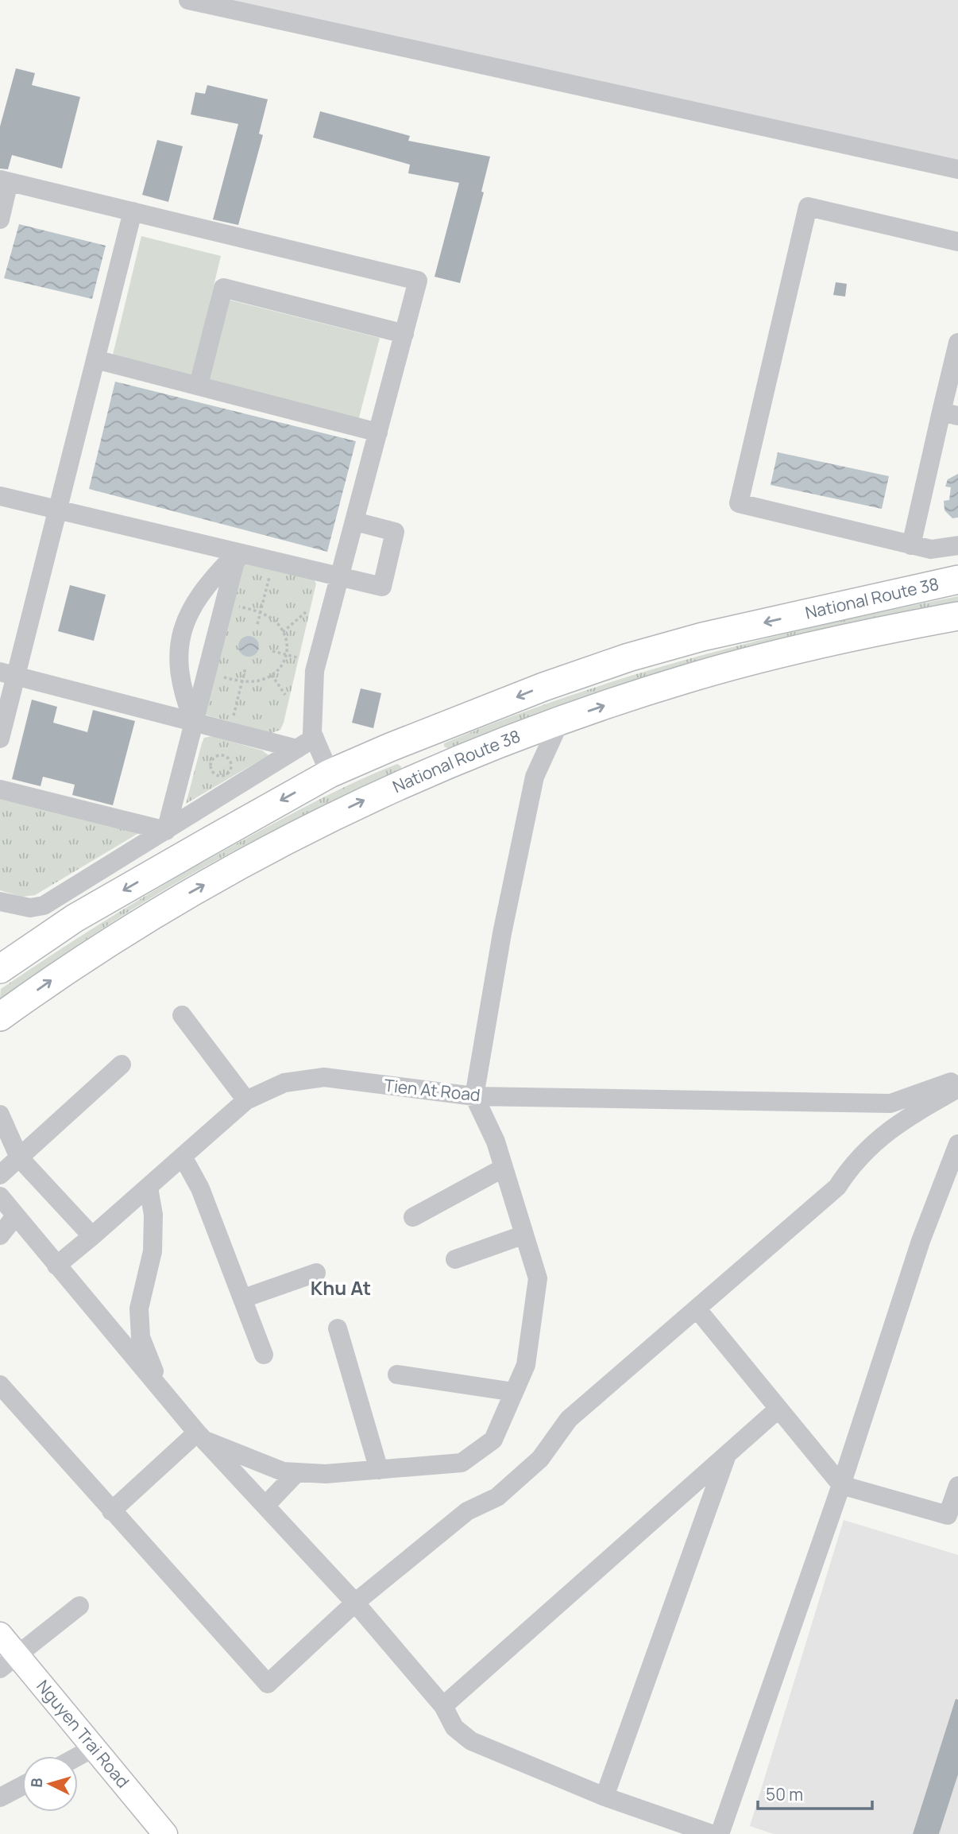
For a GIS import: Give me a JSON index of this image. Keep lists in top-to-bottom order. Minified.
{"streets":{"highway":["National Route 38"],"main road":["Nguyen Trai Road"],"street":["Tien At Road"]},"districts":["Khu At"],"scale_bar":"50 m","north":"left"}
